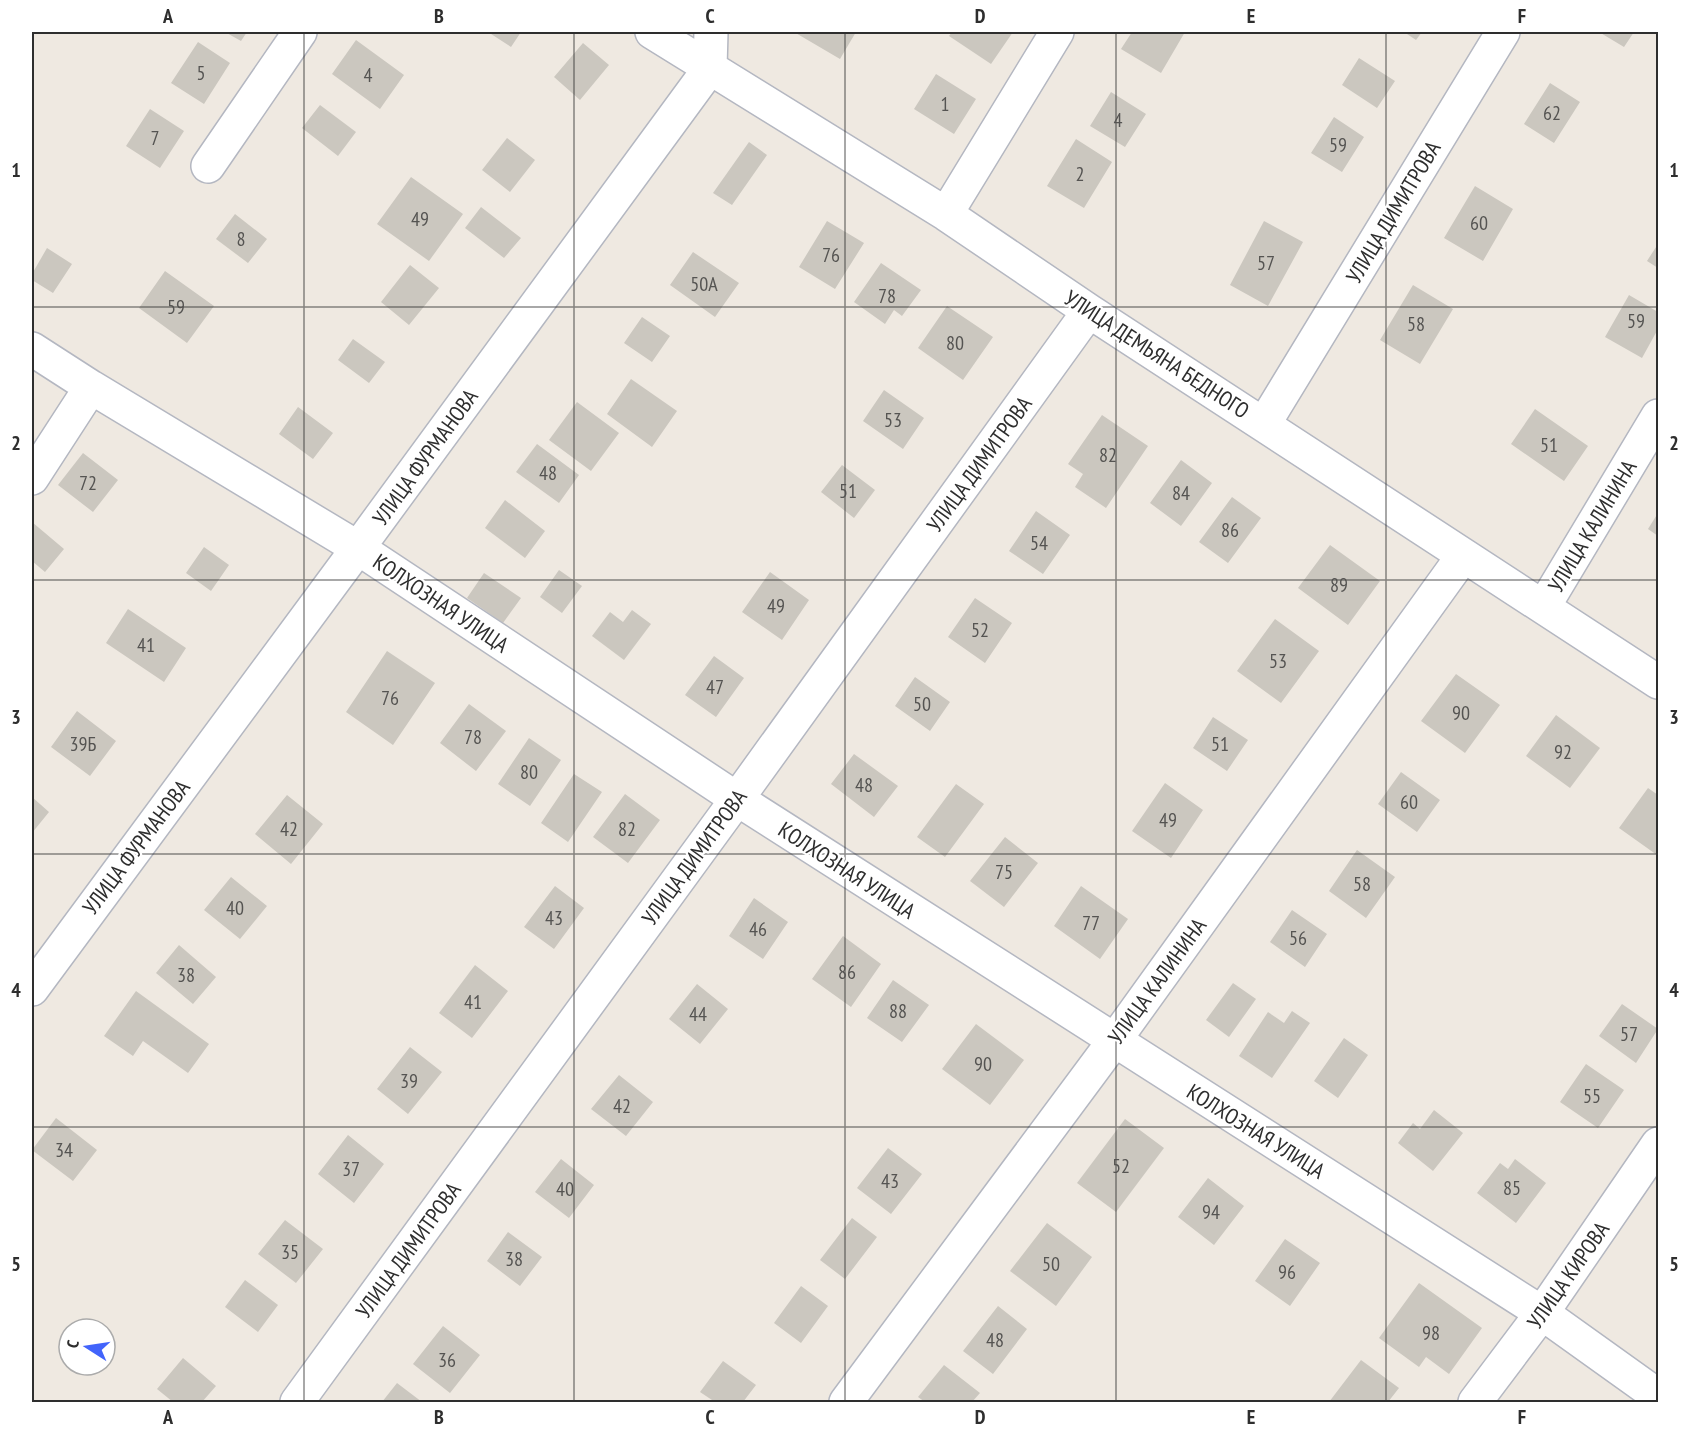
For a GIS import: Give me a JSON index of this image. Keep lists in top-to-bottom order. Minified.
{"streets":{"street":["УЛИЦА ДИМИТРОВА","УЛИЦА ДЕМЬЯНА БЕДНОГО","УЛИЦА ФУРМАНОВА","УЛИЦА КАЛИНИНА","КОЛХОЗНАЯ УЛИЦА","УЛИЦА КИРОВА"]},"crossings":[["УЛИЦА ДИМИТРОВА","УЛИЦА ДЕМЬЯНА БЕДНОГО"],["УЛИЦА ДИМИТРОВА","КОЛХОЗНАЯ УЛИЦА"],["УЛИЦА ДЕМЬЯНА БЕДНОГО","УЛИЦА ФУРМАНОВА"],["УЛИЦА ДЕМЬЯНА БЕДНОГО","УЛИЦА КАЛИНИНА"],["УЛИЦА ФУРМАНОВА","КОЛХОЗНАЯ УЛИЦА"],["УЛИЦА КАЛИНИНА","КОЛХОЗНАЯ УЛИЦА"],["КОЛХОЗНАЯ УЛИЦА","УЛИЦА КИРОВА"]],"house_numbers":["5","4","1","62","4","7","59","2","49","60","8","76","57","50А","78","59","59","58","80","53","51","82","48","72","51","84","86","54","89","49","52","41","53","47","76","50","90","78","39Б","51","92","80","48","60","49","42","82","75","58","40","43","77","46","56","86","38","41","88","44","57","90","39","55","42","34","52","37","43","85","40","94","35","38","50","96","98","48","36"],"north":"left","grid":{"columns":["A","B","C","D","E","F"],"rows":["1","2","3","4","5"]}}
